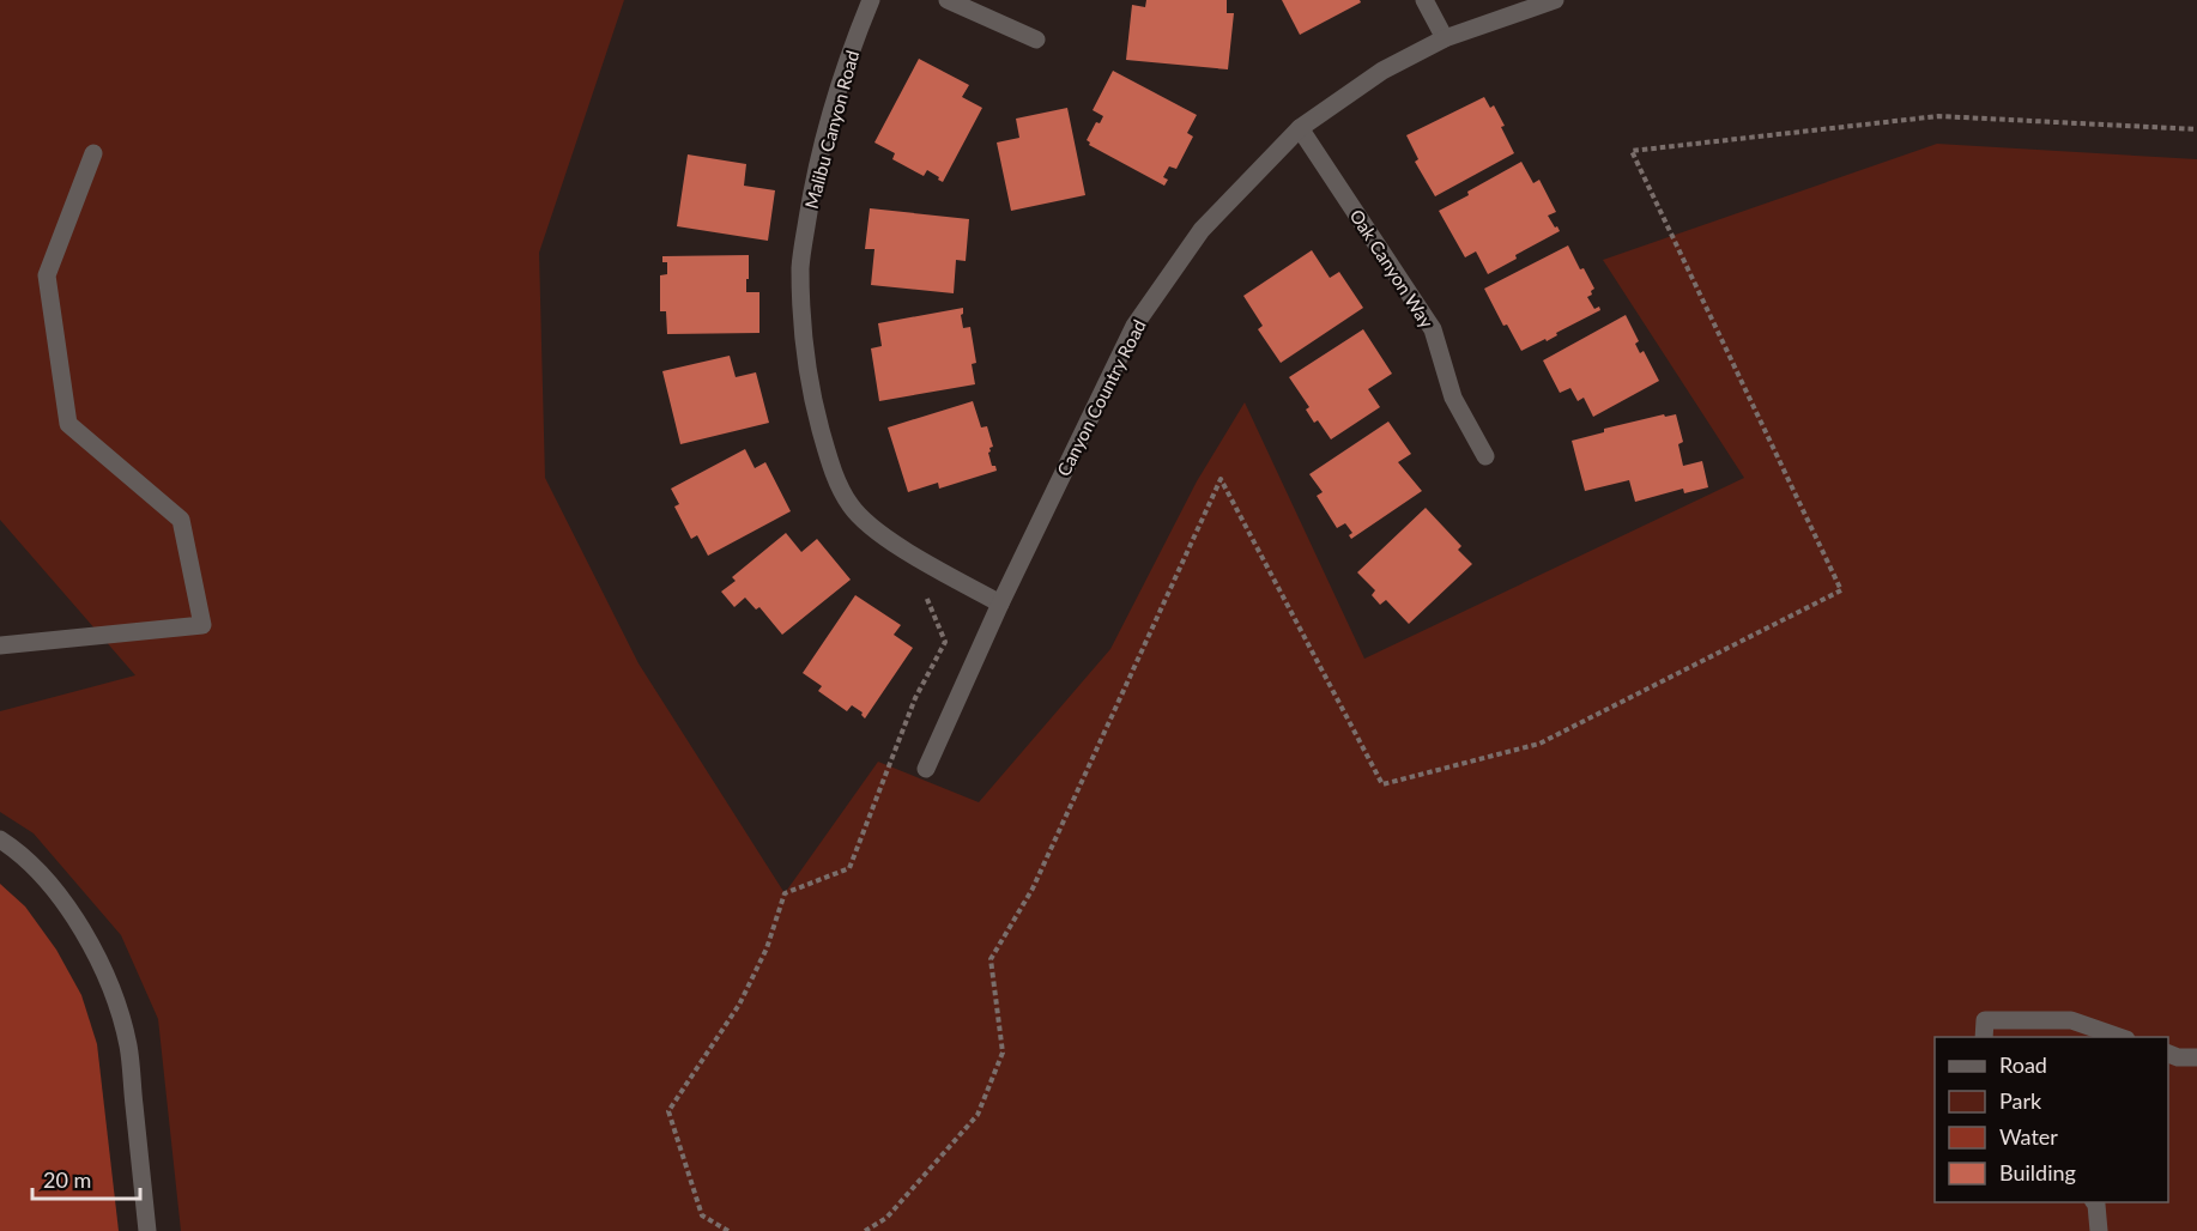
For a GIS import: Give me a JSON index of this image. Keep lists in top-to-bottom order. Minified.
{"streets":{"street":["Malibu Canyon Road","Oak Canyon Way","Canyon Country Road"]},"crossings":[["Malibu Canyon Road","Canyon Country Road"],["Oak Canyon Way","Canyon Country Road"]],"legend":["Road","Park","Water","Building"],"scale_bar":"20 m"}
